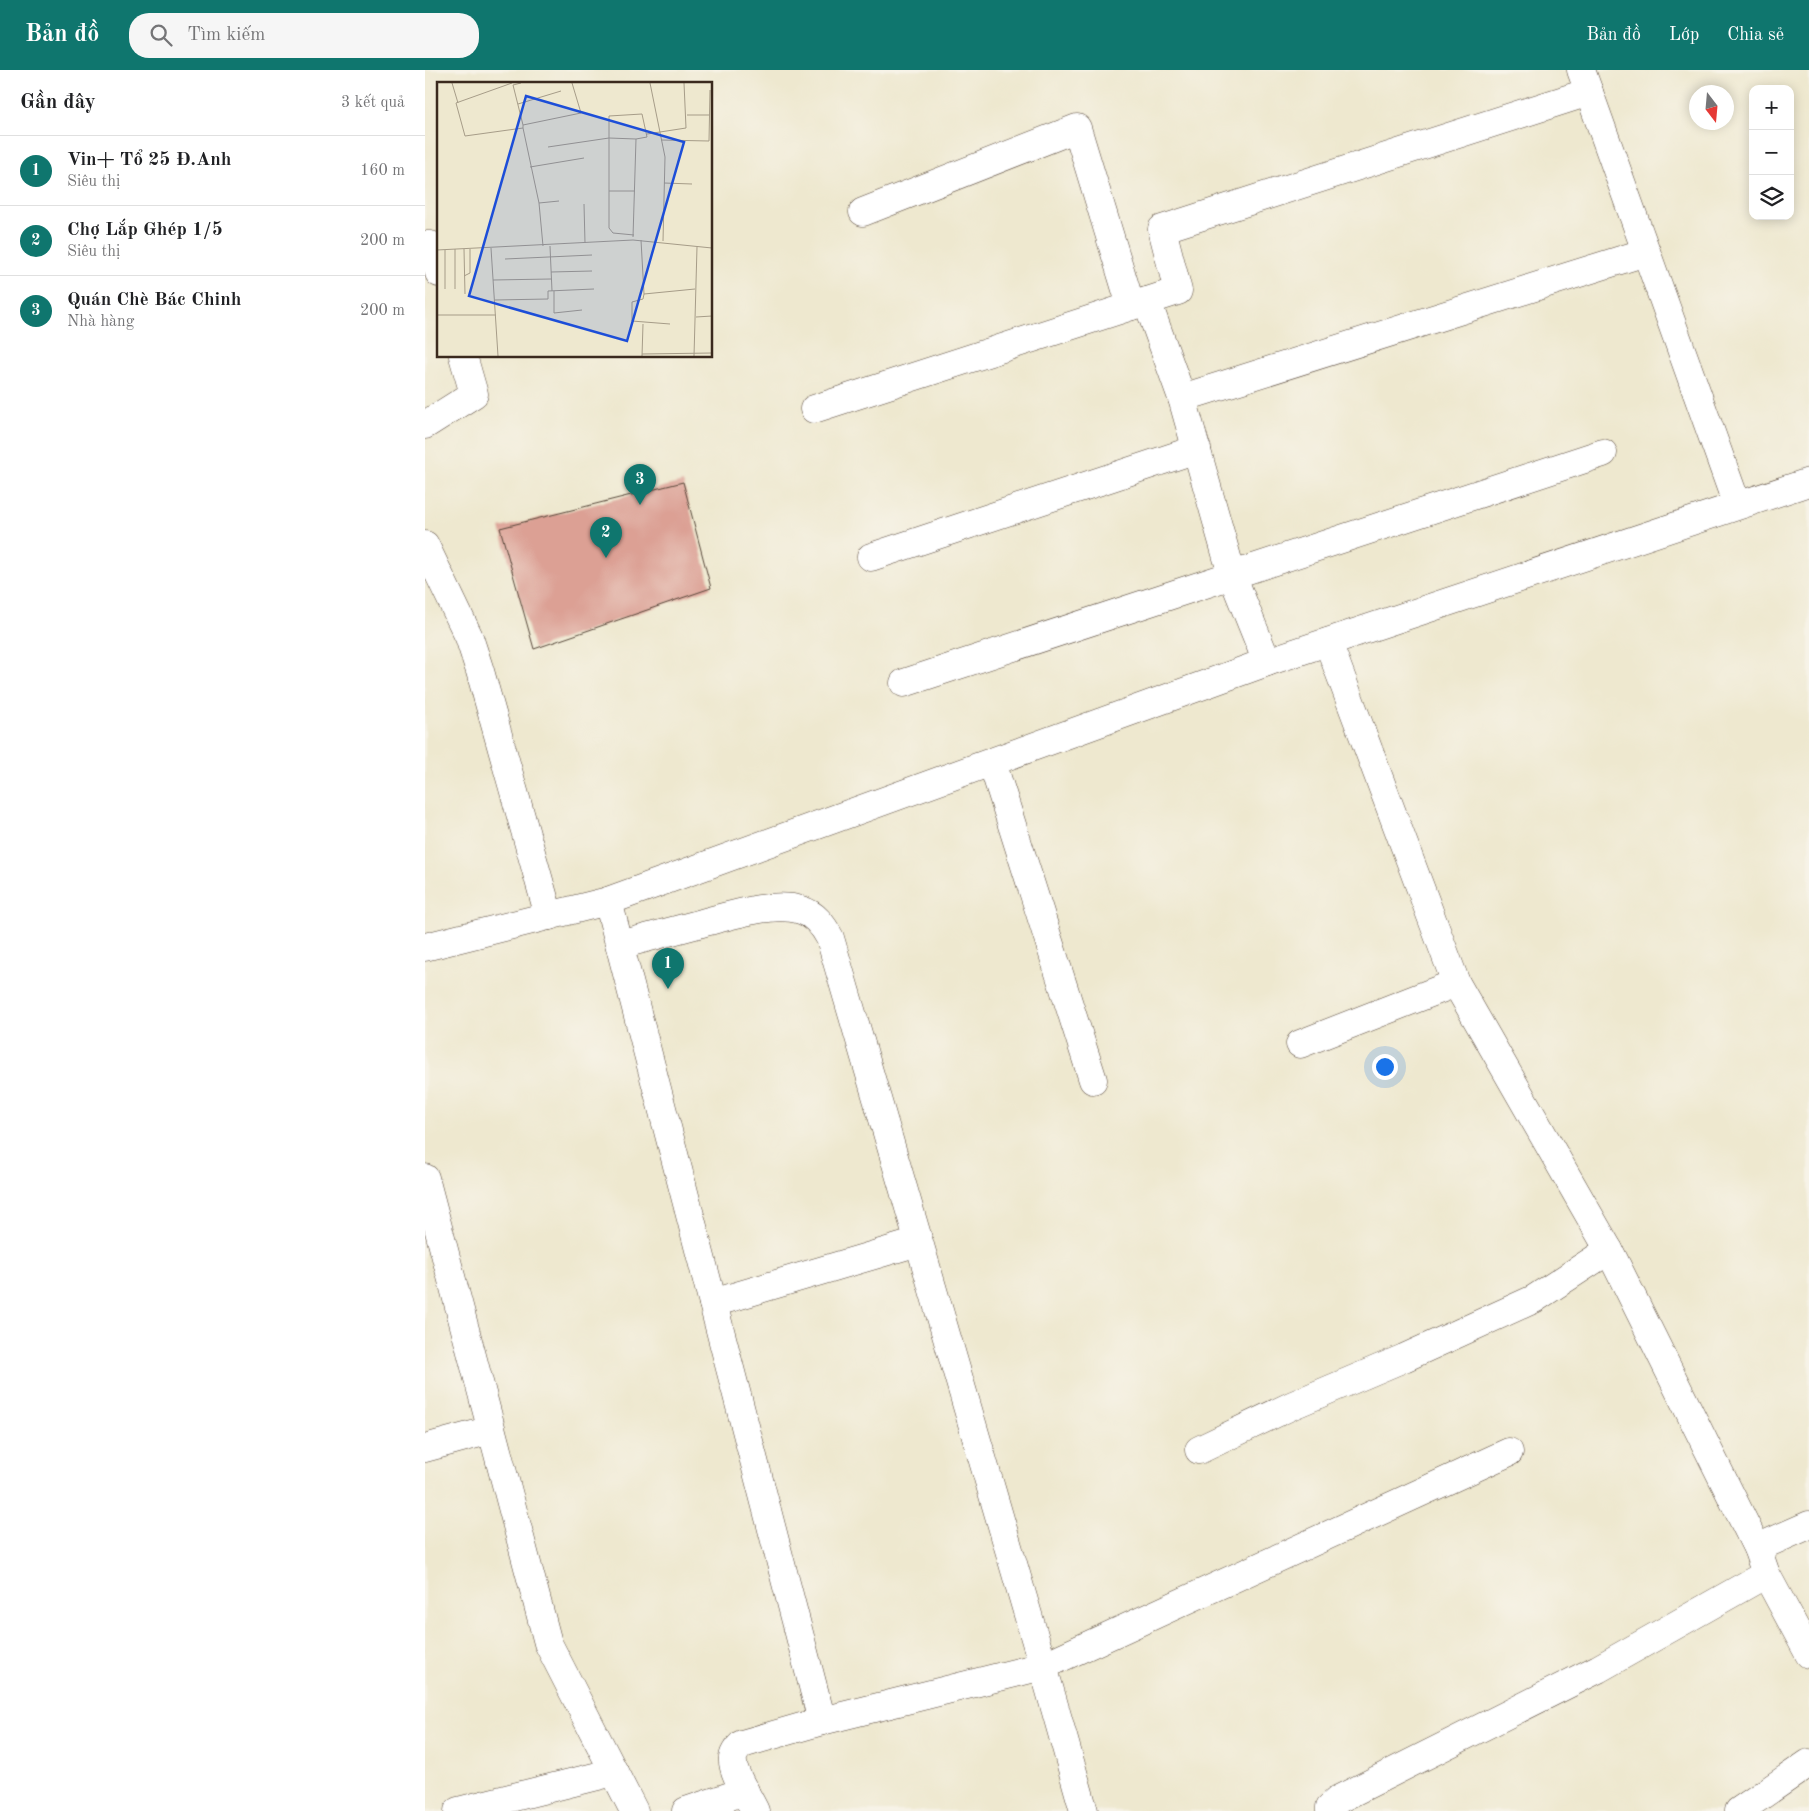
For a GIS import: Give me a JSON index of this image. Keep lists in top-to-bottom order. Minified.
{"north":"bottom","page":{"header":"Bản đồ","search":"Tìm kiếm","nav":["Bản đồ","Lớp","Chia sẻ"],"heading":["Gần đây","3 kết quả"],"map_buttons":["+","−"],"list":[{"mark":"1","name":"Vin+ Tổ 25 Đ.Anh","note":"Siêu thị","value":"160 m"},{"mark":"2","name":"Chợ Lắp Ghép 1/5","note":"Siêu thị","value":"200 m"},{"mark":"3","name":"Quán Chè Bác Chinh","note":"Nhà hàng","value":"200 m"}],"pins":["3","2","1"]}}
